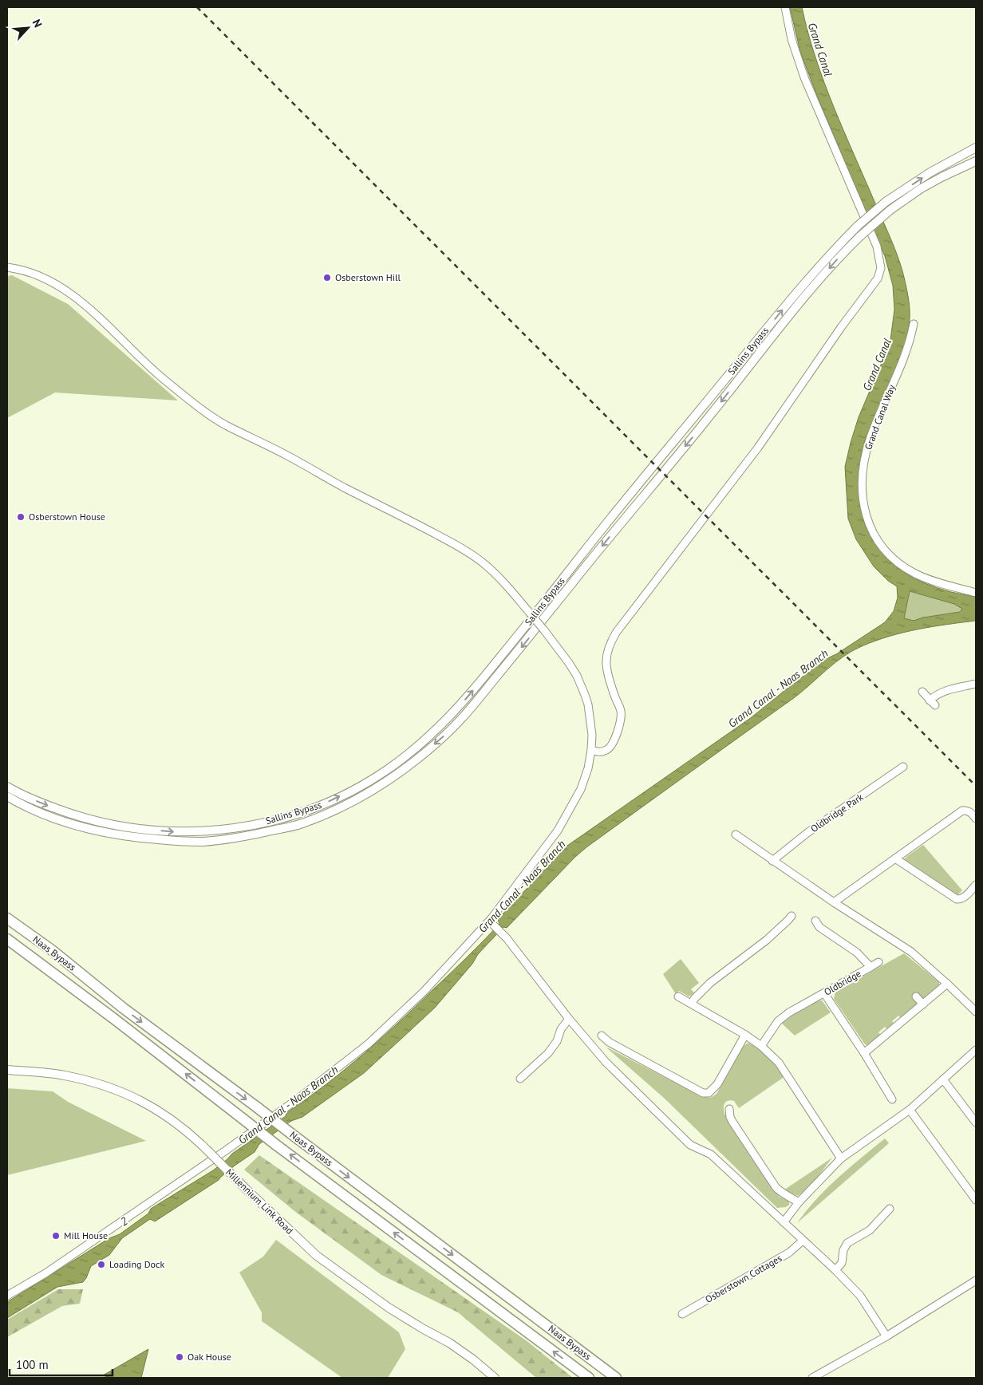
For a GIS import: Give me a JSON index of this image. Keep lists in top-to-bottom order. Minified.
{"streets":{"highway":["Naas Bypass"],"main road":["Sallins Bypass","Millennium Link Road"],"street":["Grand Canal Way","Oldbridge Park","Oldbridge","Osberstown Cottages"]},"water":["Grand Canal","Grand Canal - Naas Branch","2"],"places":["Osberstown Hill","Osberstown House","Mill House","Loading Dock","Oak House"],"scale_bar":"100 m","north":"top right"}
